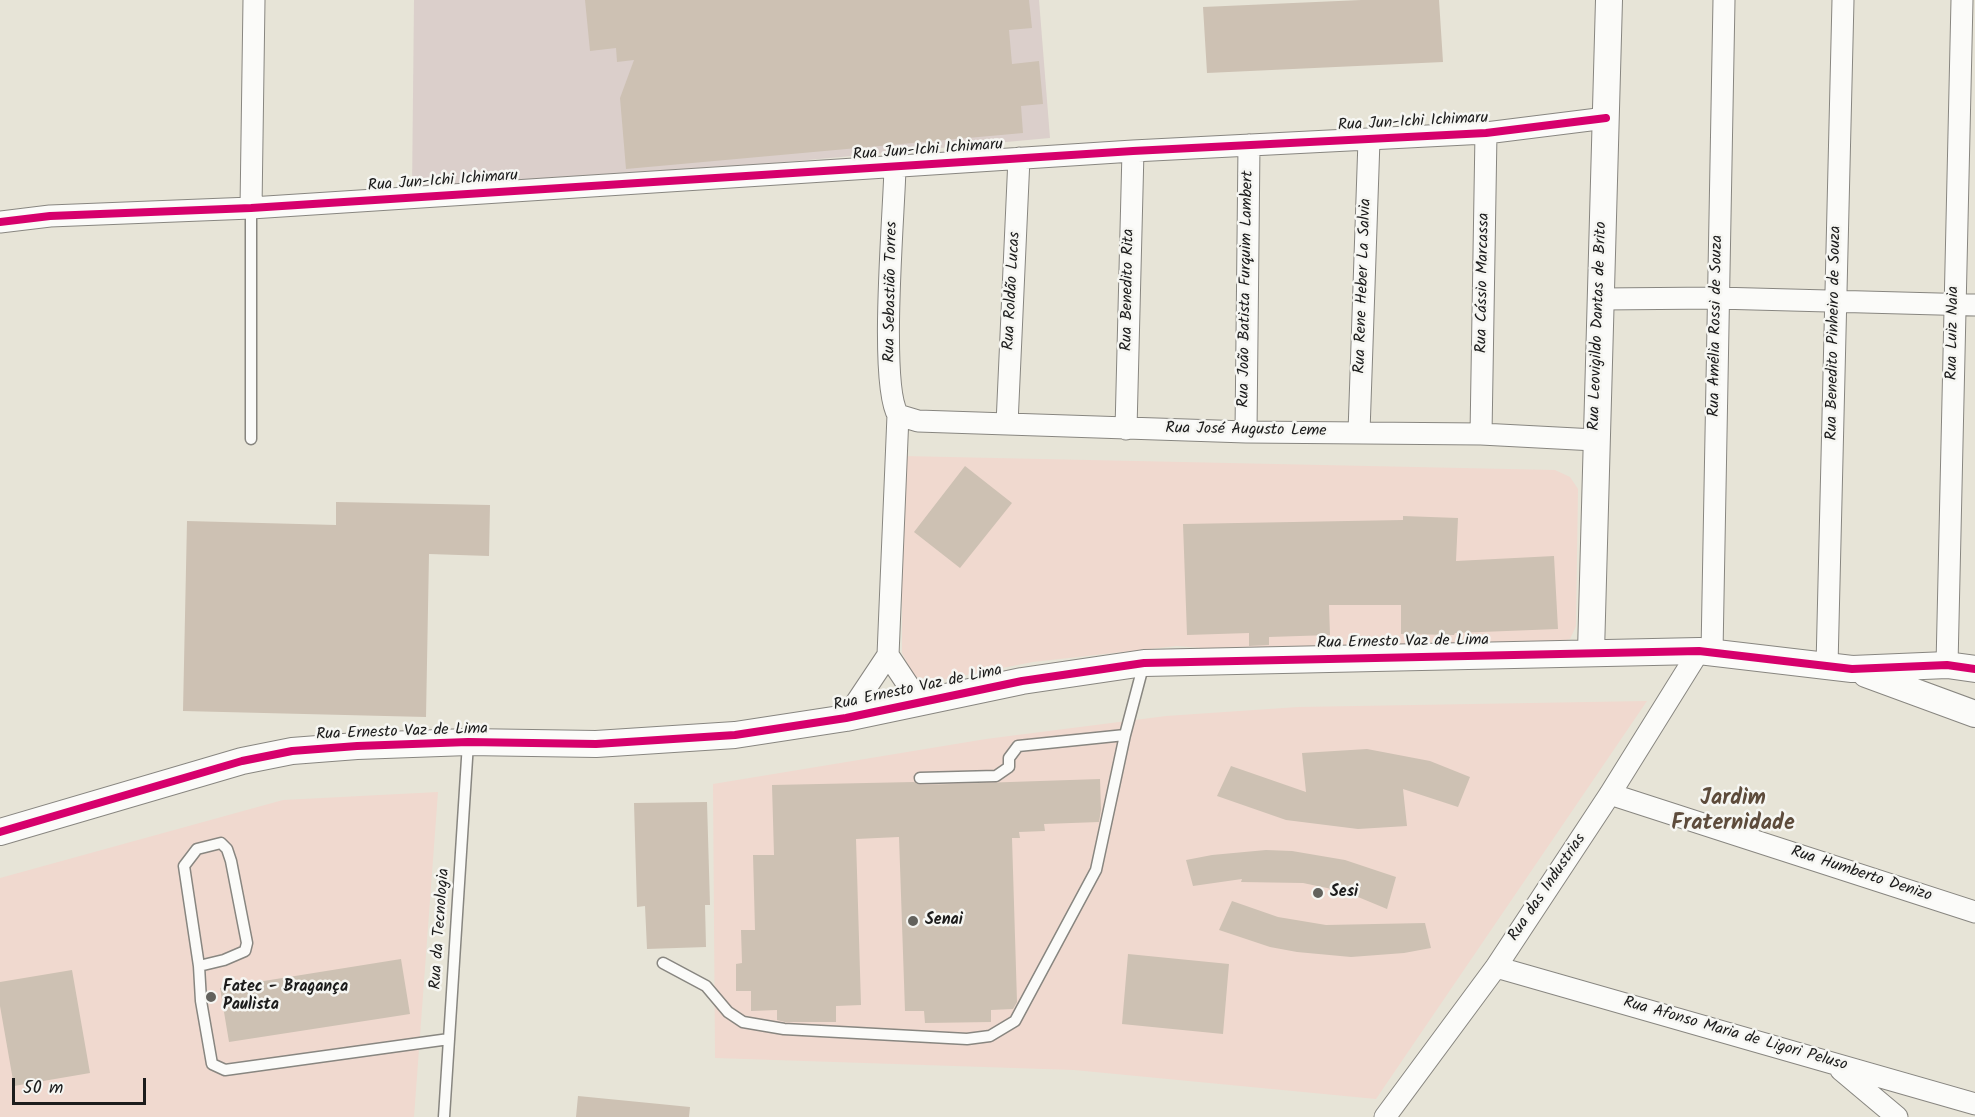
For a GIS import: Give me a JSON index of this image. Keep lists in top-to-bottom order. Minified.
{"streets":{"street":["Rua Jun-Ichi Ichimaru","Rua Cássio Marcassa","Rua Rene Heber La Salvia","Rua João Batista Furquim Lambert","Rua Benedito Rita","Rua Roldão Lucas","Rua Sebastião Torres","Rua Leovigildo Dantas de Brito","Rua Amélia Rossi de Souza","Rua Benedito Pinheiro de Souza","Rua Luiz Naia","Rua José Augusto Leme","Rua Ernesto Vaz de Lima","Rua Humberto Denizo","Rua das Industrias","Rua Afonso Maria de Ligori Peluso"],"lane":["Rua da Tecnologia"]},"crossings":[["Rua Jun-Ichi Ichimaru","Rua Cássio Marcassa"],["Rua Jun-Ichi Ichimaru","Rua Rene Heber La Salvia"],["Rua Jun-Ichi Ichimaru","Rua João Batista Furquim Lambert"],["Rua Jun-Ichi Ichimaru","Rua Benedito Rita"],["Rua Jun-Ichi Ichimaru","Rua Roldão Lucas"],["Rua Jun-Ichi Ichimaru","Rua Sebastião Torres"],["Rua Jun-Ichi Ichimaru","Rua Leovigildo Dantas de Brito"],["Rua Cássio Marcassa","Rua José Augusto Leme"],["Rua Rene Heber La Salvia","Rua José Augusto Leme"],["Rua João Batista Furquim Lambert","Rua José Augusto Leme"],["Rua Benedito Rita","Rua José Augusto Leme"],["Rua Roldão Lucas","Rua José Augusto Leme"],["Rua Sebastião Torres","Rua José Augusto Leme"],["Rua Leovigildo Dantas de Brito","Rua José Augusto Leme"],["Rua Leovigildo Dantas de Brito","Rua Ernesto Vaz de Lima"],["Rua Amélia Rossi de Souza","Rua Ernesto Vaz de Lima"],["Rua Amélia Rossi de Souza","Rua das Industrias"],["Rua Benedito Pinheiro de Souza","Rua Ernesto Vaz de Lima"],["Rua Ernesto Vaz de Lima","Rua das Industrias"],["Rua Ernesto Vaz de Lima","Rua da Tecnologia"],["Rua Humberto Denizo","Rua das Industrias"],["Rua das Industrias","Rua Afonso Maria de Ligori Peluso"]],"districts":["Jardim Fraternidade"],"places":["Sesi","Senai","Fatec - Bragança Paulista"],"scale_bar":"50 m"}
